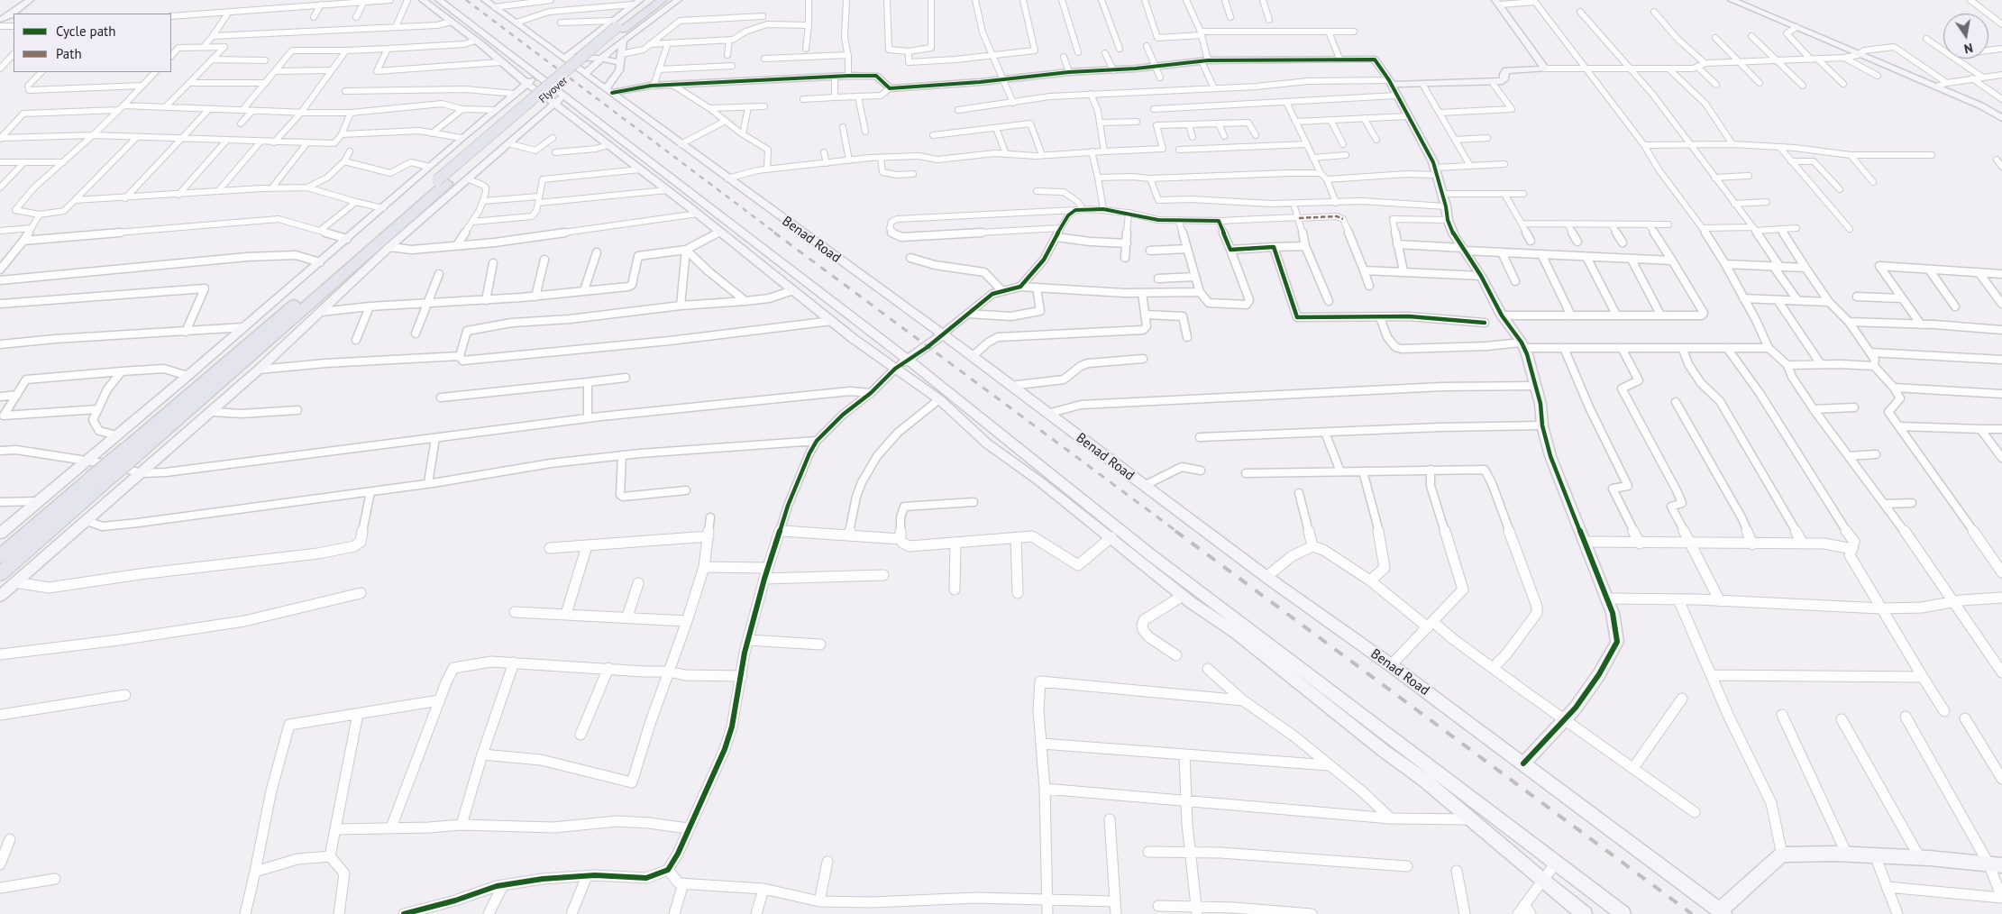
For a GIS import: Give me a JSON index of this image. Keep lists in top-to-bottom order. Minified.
{"streets":{"highway":["Flyover"],"street":["Benad Road"]},"legend":["Cycle path","Path"],"north":"bottom"}
